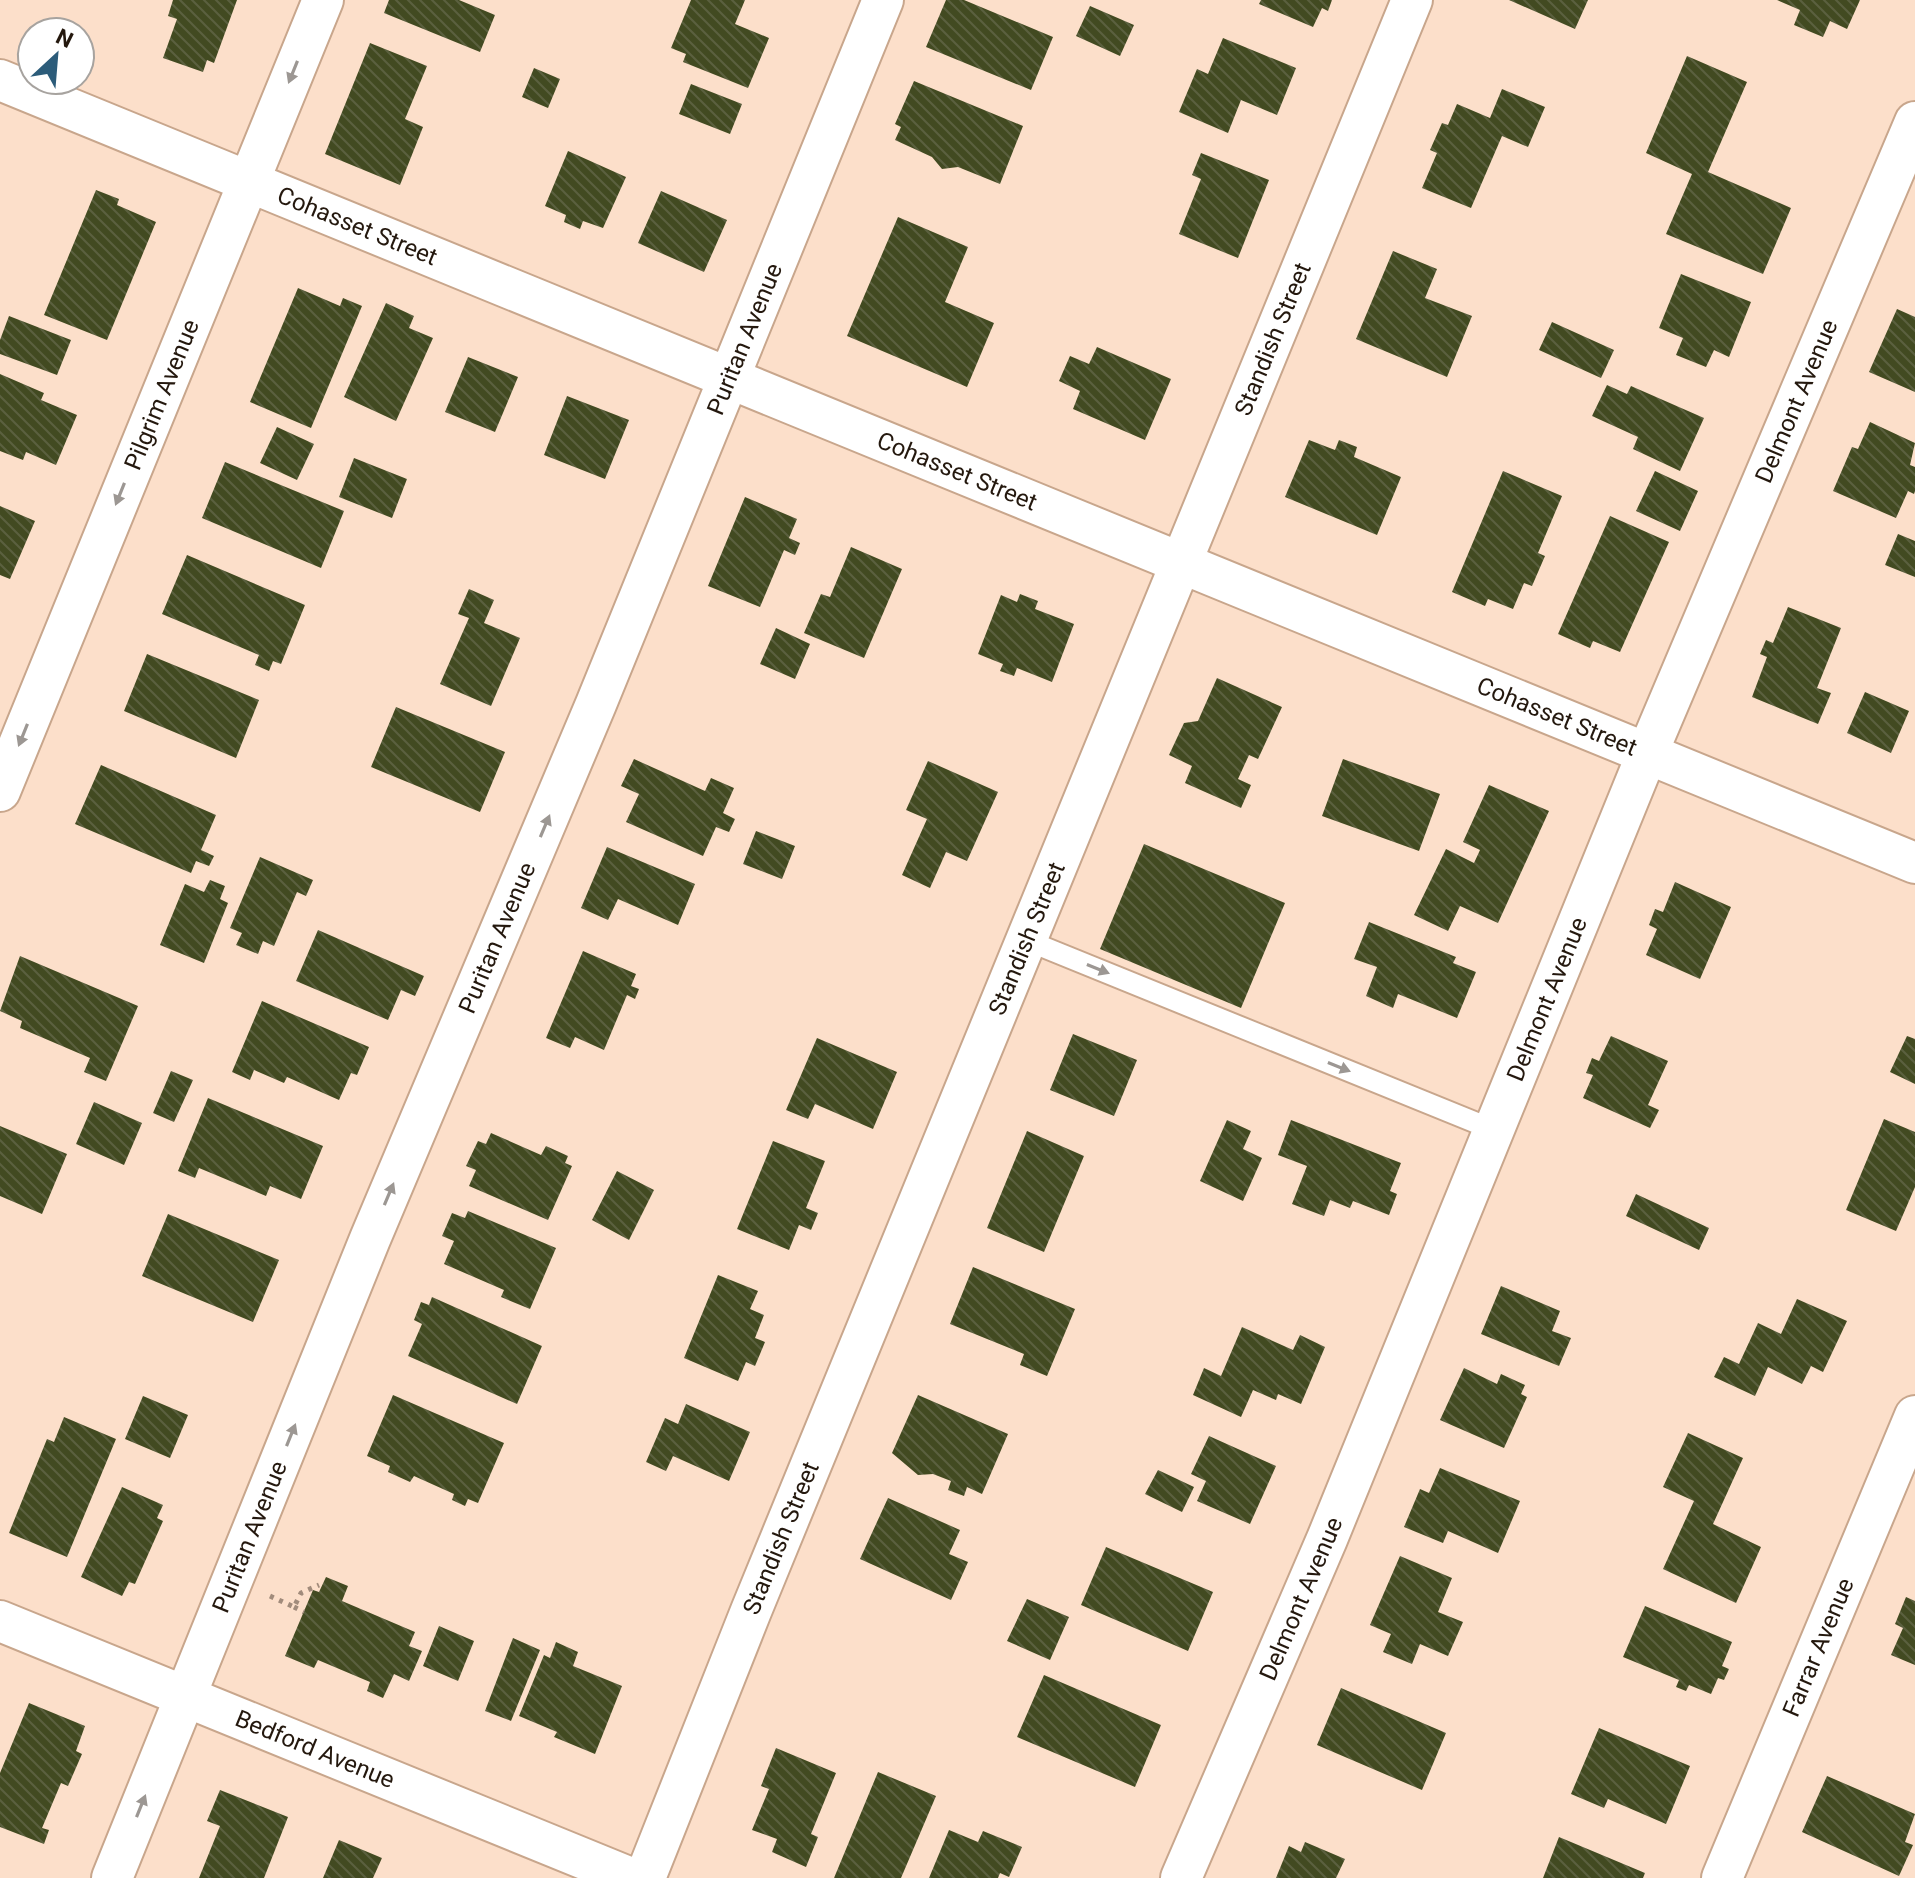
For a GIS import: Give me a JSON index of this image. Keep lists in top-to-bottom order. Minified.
{"streets":{"street":["Cohasset Street","Standish Street","Puritan Avenue","Pilgrim Avenue","Delmont Avenue","Farrar Avenue","Bedford Avenue"]},"crossings":[["Cohasset Street","Standish Street"],["Cohasset Street","Puritan Avenue"],["Cohasset Street","Pilgrim Avenue"],["Cohasset Street","Delmont Avenue"],["Puritan Avenue","Bedford Avenue"]],"one_way":["Puritan Avenue","Pilgrim Avenue"],"north":"top right"}
